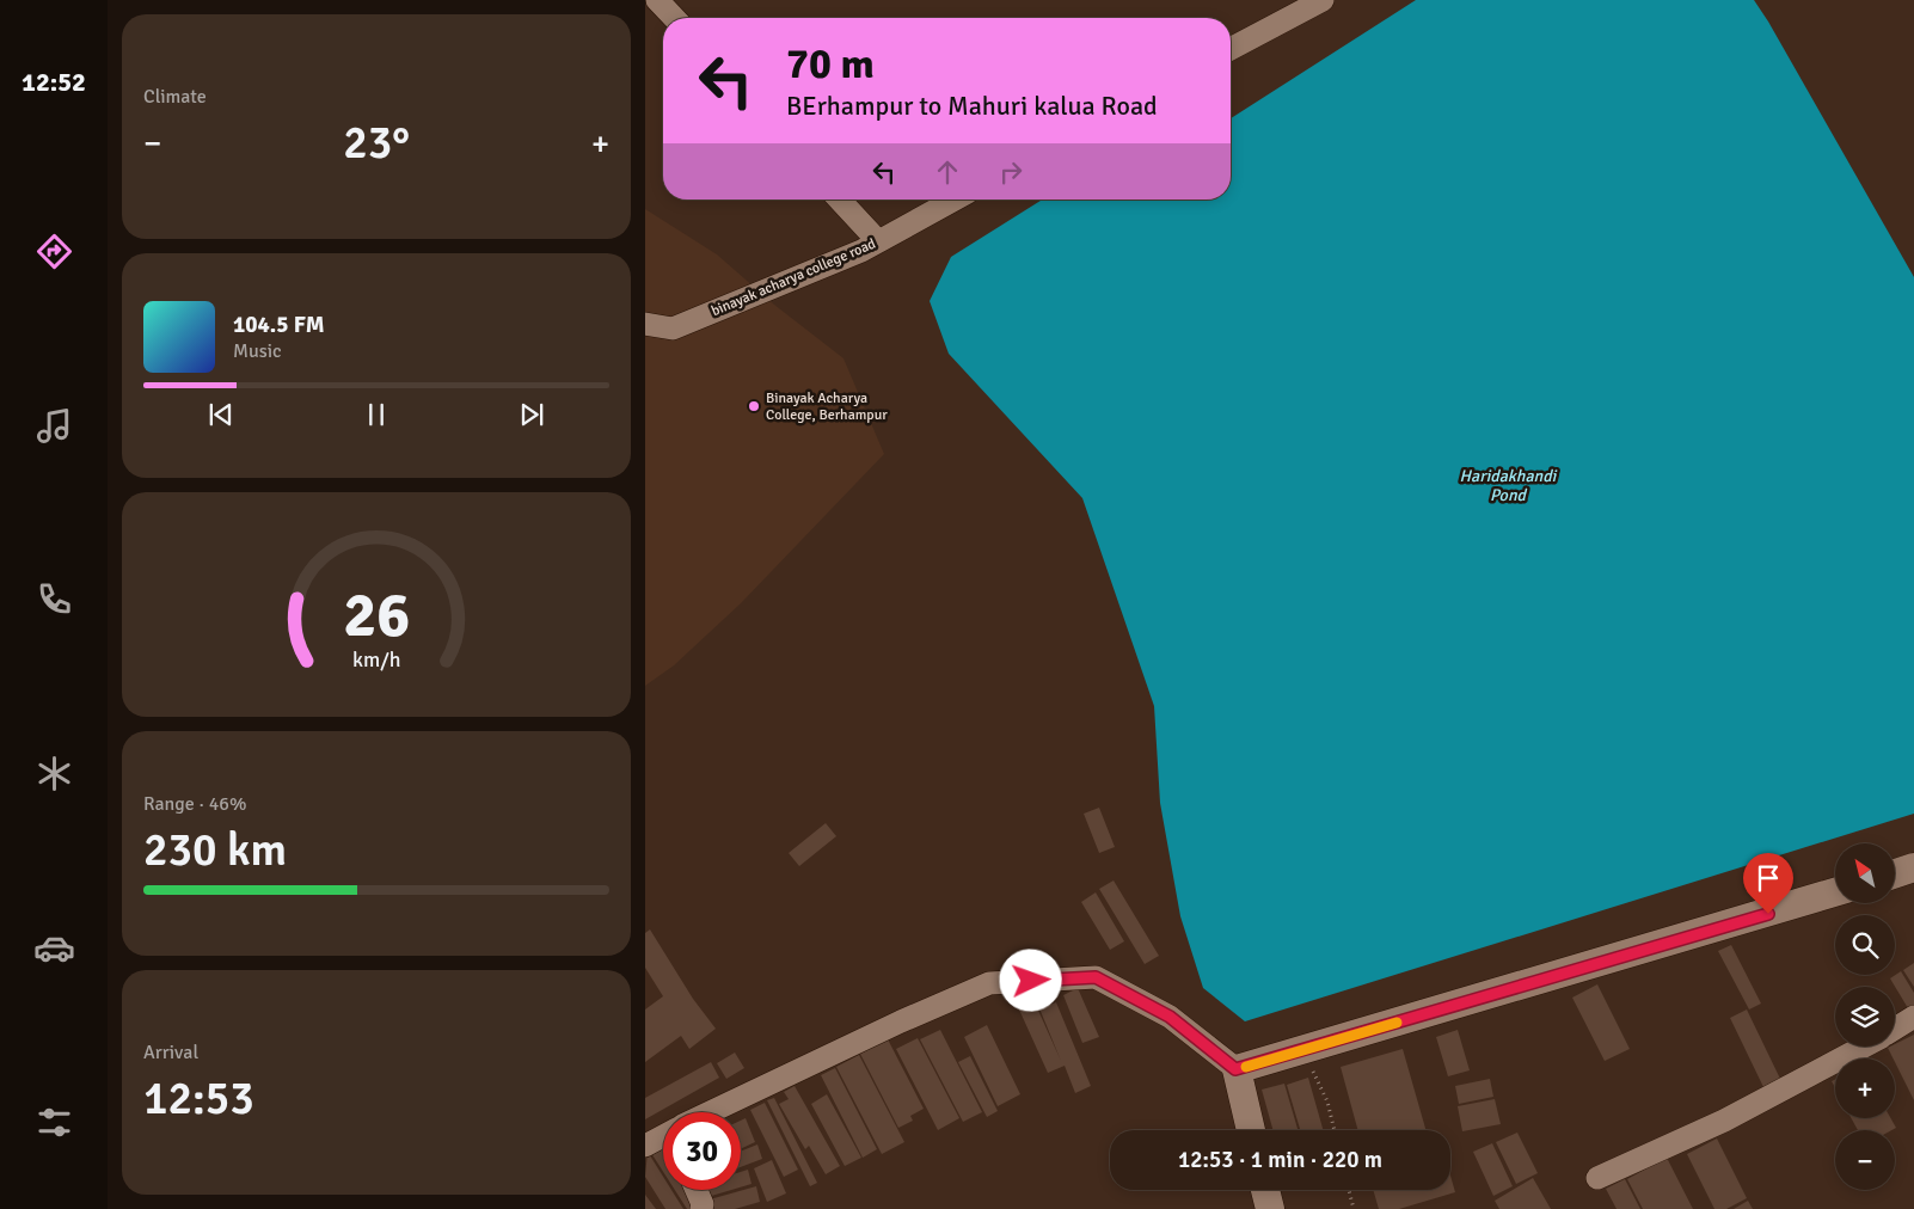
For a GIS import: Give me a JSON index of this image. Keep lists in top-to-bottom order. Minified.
{"streets":{"street":["binayak acharya college road"]},"water":["Haridakhandi Pond"],"places":["Binayak Acharya College, Berhampur"],"north":"top left","page":{"tabs":"12:52","tile":["Climate",["Range · 46%","230 km"],["Arrival","12:53"]],"turn":["70 m","BErhampur to Mahuri kalua Road"],"heat":["−","23°","+"],"song":["104.5 FM","Music"],"map_buttons":["+","−"],"limit":"30","trip":"12:53 · 1 min · 220 m","gauge":["26","km/h"]}}
